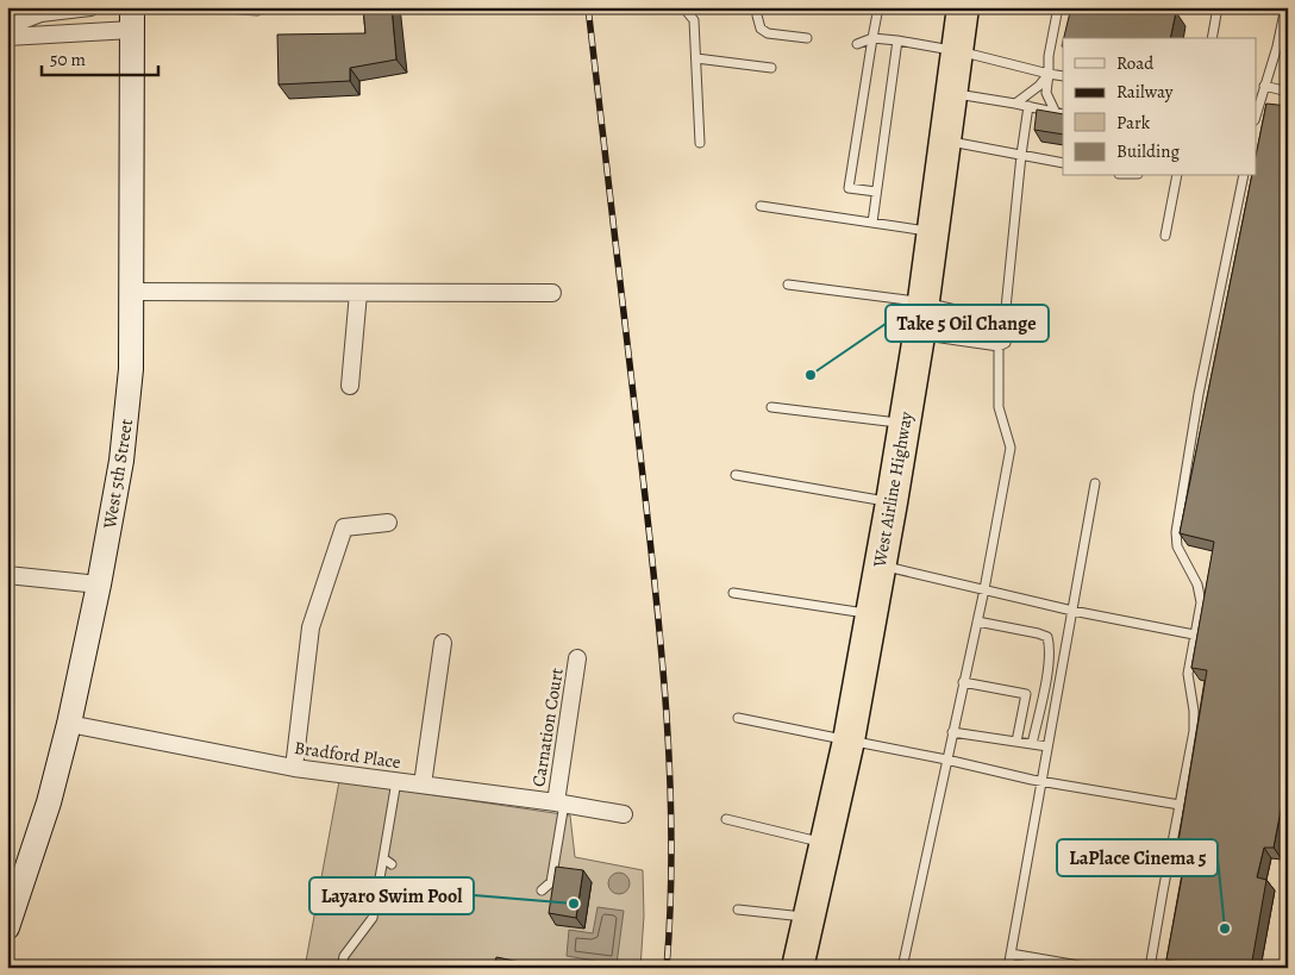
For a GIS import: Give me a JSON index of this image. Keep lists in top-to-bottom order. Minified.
{"streets":{"highway":["West Airline Highway"],"main road":["West 5th Street"],"street":["Carnation Court","Bradford Place"]},"crossings":[["West 5th Street","Bradford Place"],["Carnation Court","Bradford Place"]],"places":["Take 5 Oil Change","Layaro Swim Pool","LaPlace Cinema 5"],"legend":["Road","Railway","Park","Building"],"scale_bar":"50 m"}
